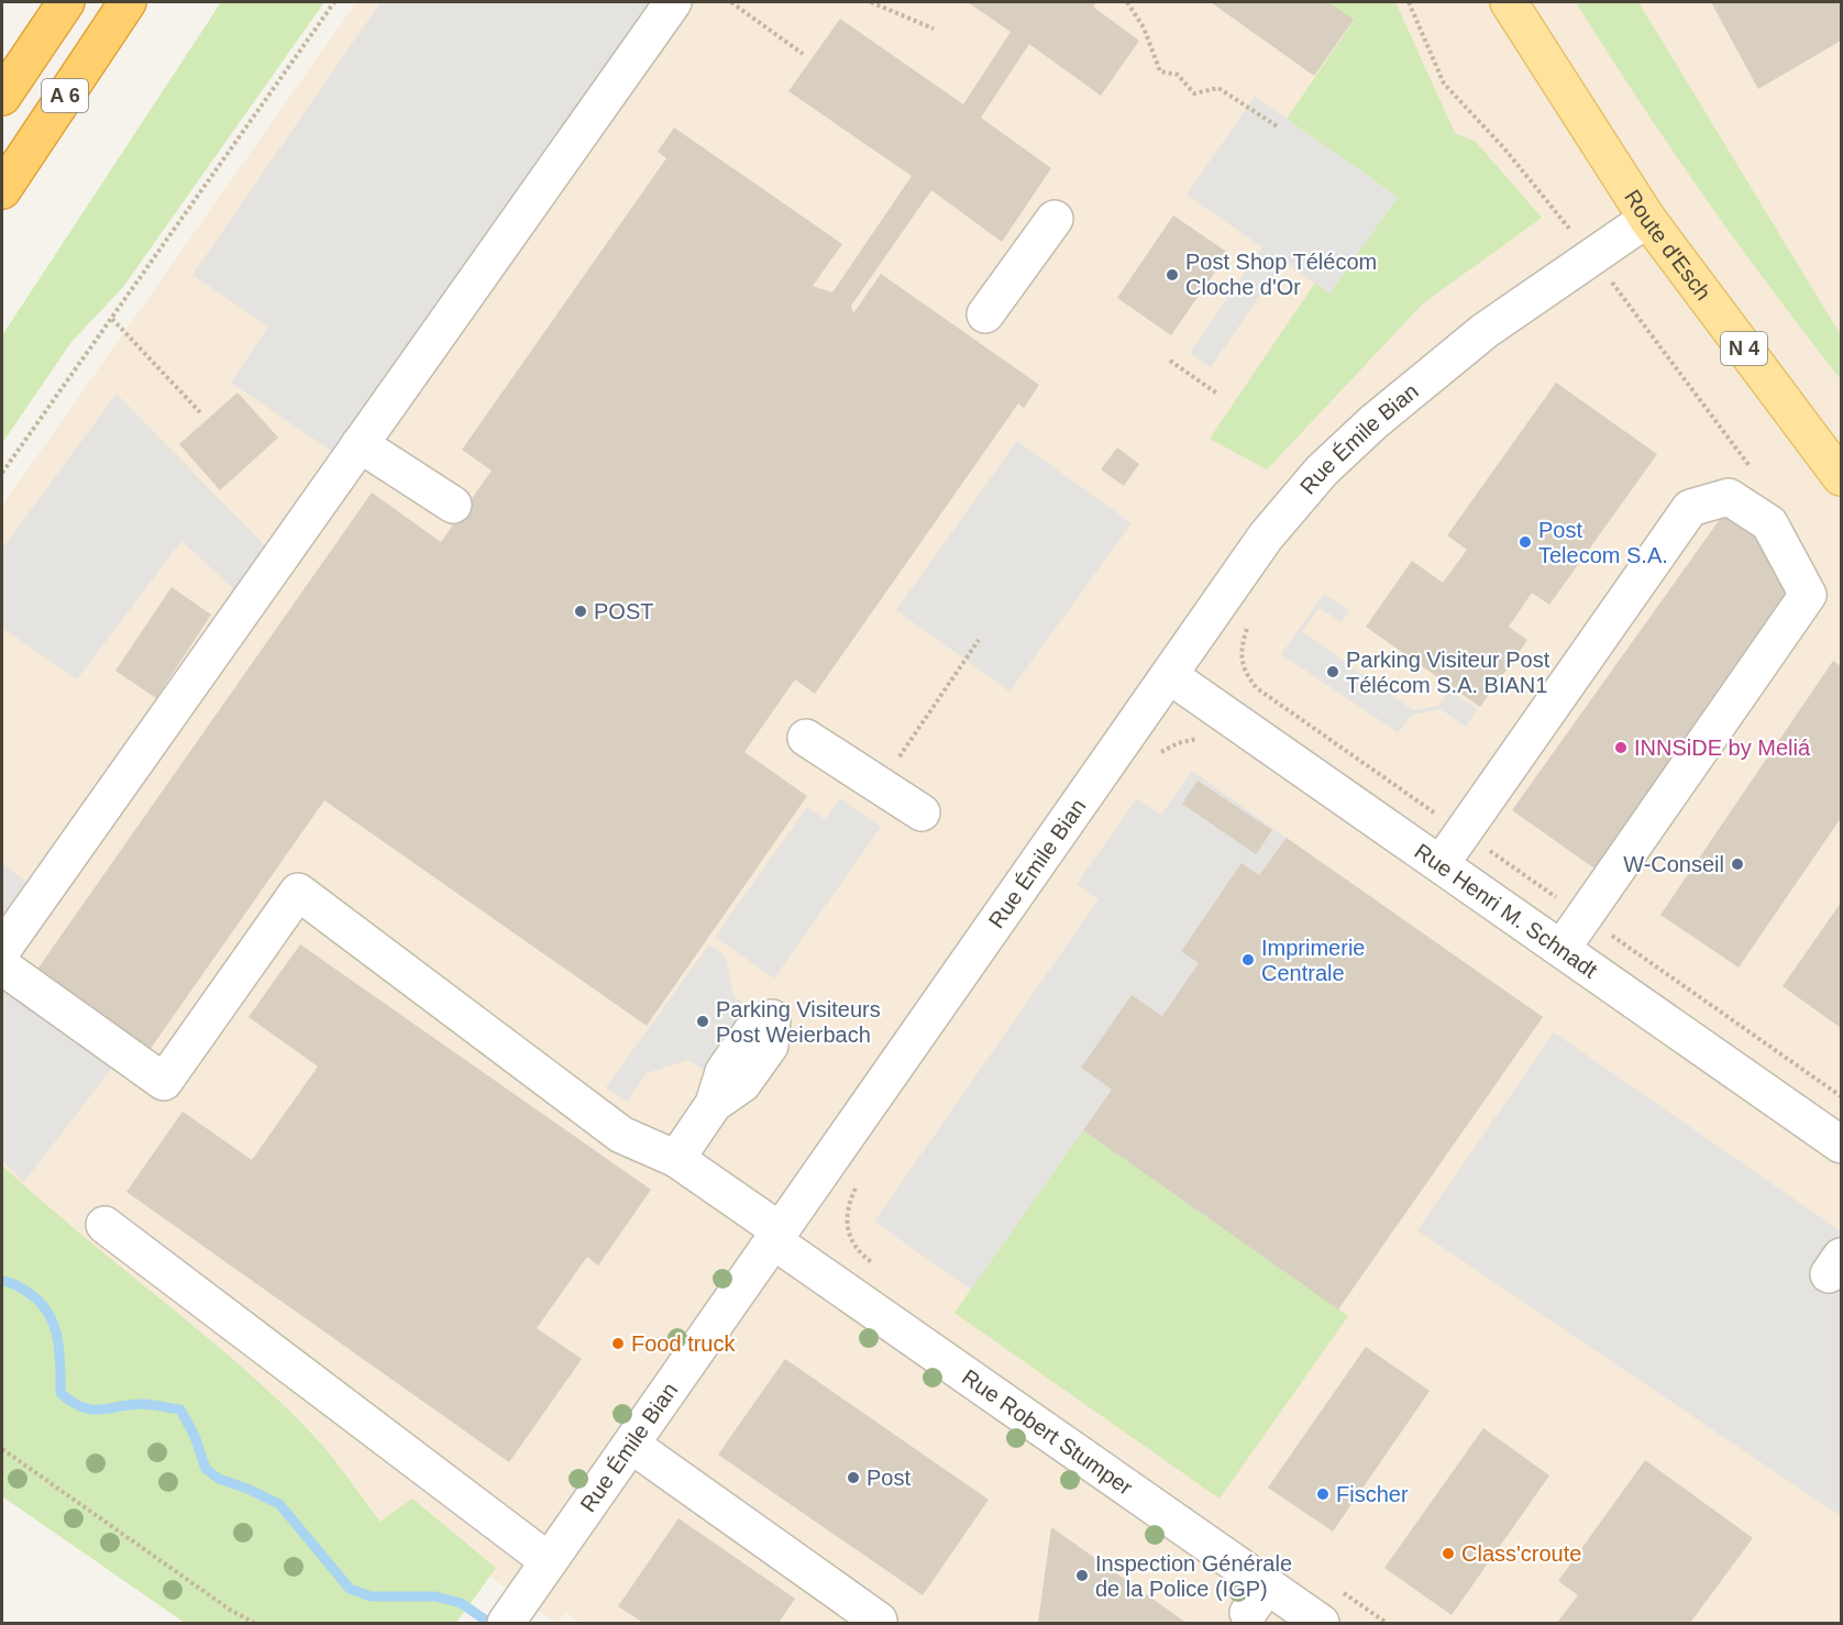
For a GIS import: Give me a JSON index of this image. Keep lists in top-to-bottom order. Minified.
{"streets":{"highway":["A 6"],"main road":["Route d'Esch","N 4"],"street":["Rue Émile Bian","Rue Henri M. Schnadt","Rue Robert Stumper"]},"crossings":[["Route d'Esch","Rue Émile Bian"],["Rue Émile Bian","Rue Henri M. Schnadt"],["Rue Émile Bian","Rue Robert Stumper"]],"places":["Post Shop Télécom Cloche d'Or","Post Telecom S.A.","POST","Parking Visiteur Post Télécom S.A. BIAN1","INNSiDE by Meliá","W-Conseil","Imprimerie Centrale","Parking Visiteurs Post Weierbach","Food truck","Post","Fischer","Class'croute","Inspection Générale de la Police (IGP)"]}
